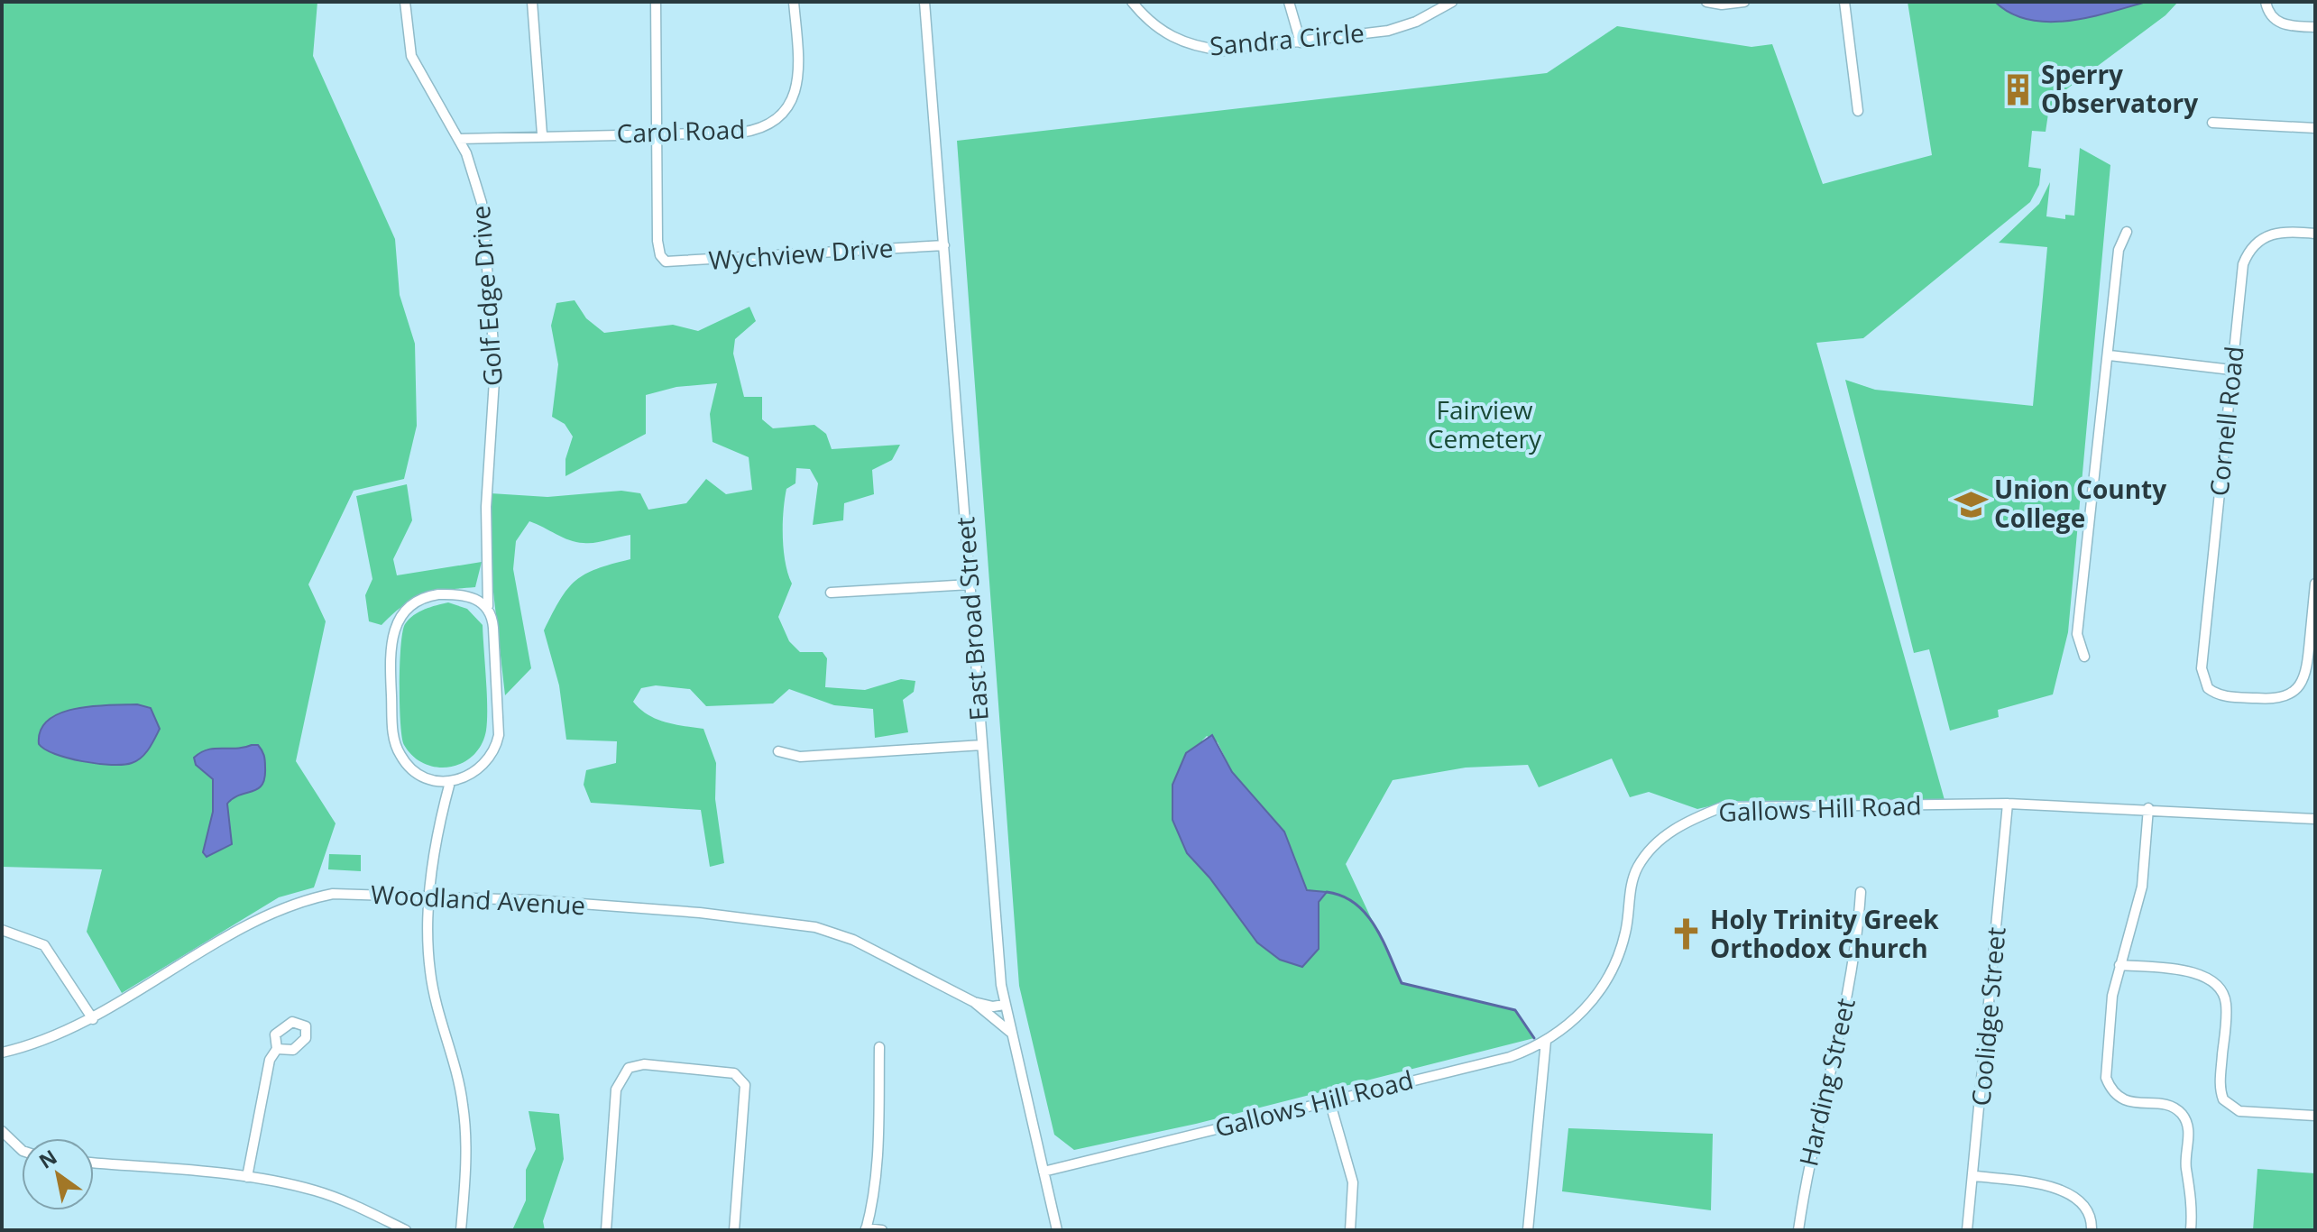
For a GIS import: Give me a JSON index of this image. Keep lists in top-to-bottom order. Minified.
{"streets":{"street":["Sandra Circle","Carol Road","Wychview Drive","Golf Edge Drive","Cornell Road","East Broad Street","Gallows Hill Road","Woodland Avenue","Coolidge Street","Harding Street"]},"crossings":[["Carol Road","Wychview Drive"],["Carol Road","Golf Edge Drive"],["Wychview Drive","East Broad Street"],["East Broad Street","Gallows Hill Road"],["East Broad Street","Woodland Avenue"],["Gallows Hill Road","Coolidge Street"]],"parks":["Fairview Cemetery"],"places":{"building":["Sperry Observatory"],"school or university":["Union County College"],"church":["Holy Trinity Greek Orthodox Church"]},"north":"top left"}
